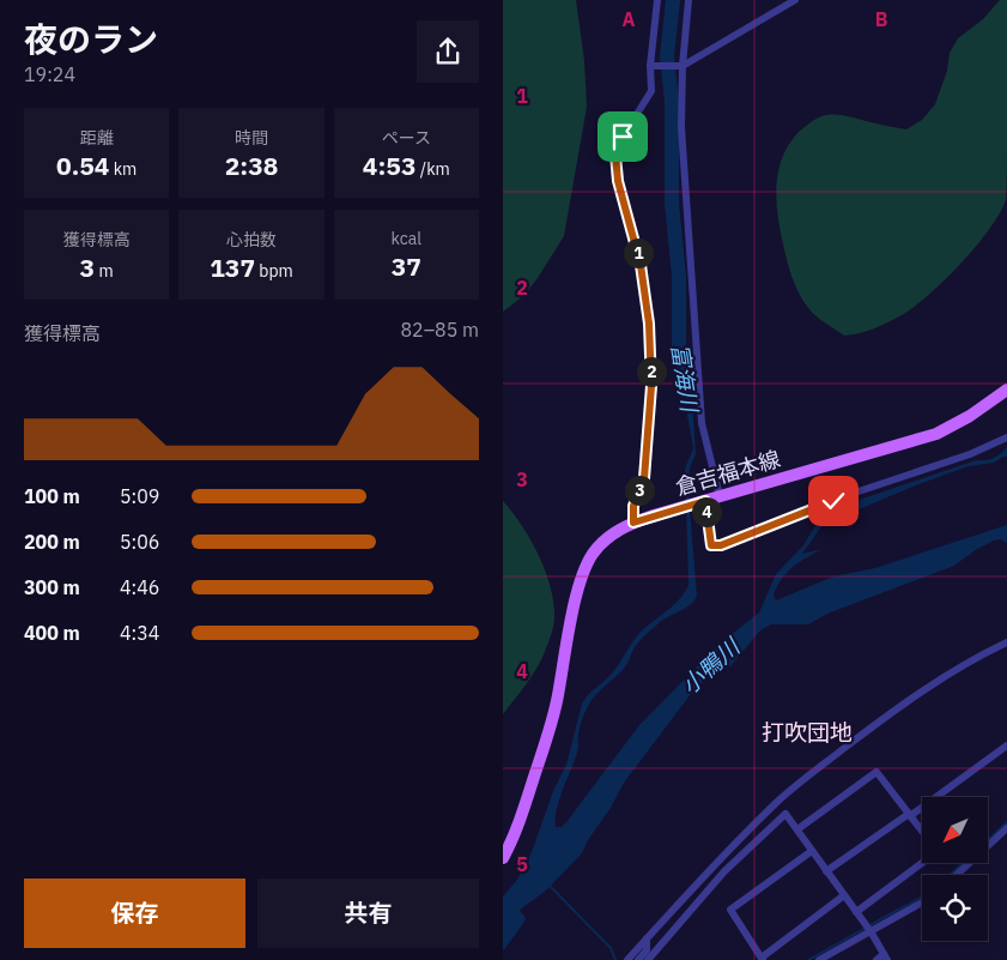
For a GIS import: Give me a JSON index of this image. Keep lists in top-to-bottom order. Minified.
{"streets":{"main road":["倉吉福本線"]},"districts":["打吹団地"],"water":["富海川","小鴨川"],"north":"bottom left","page":{"heading":["夜のラン","19:24"],"stats":[["距離","0.54 km"],["時間","2:38"],["ペース","4:53 /km"],["獲得標高","3 m"],["心拍数","137 bpm"],["kcal","37"]],"pins":["1","2","3","4"],"chart":["獲得標高","82–85 m"],"list":[{"name":"100 m","note":"5:09"},{"name":"200 m","note":"5:06"},{"name":"300 m","note":"4:46"},{"name":"400 m","note":"4:34"}],"buttons":["保存","共有"]},"grid":{"columns":["A","B"],"rows":["1","2","3","4","5"]}}
